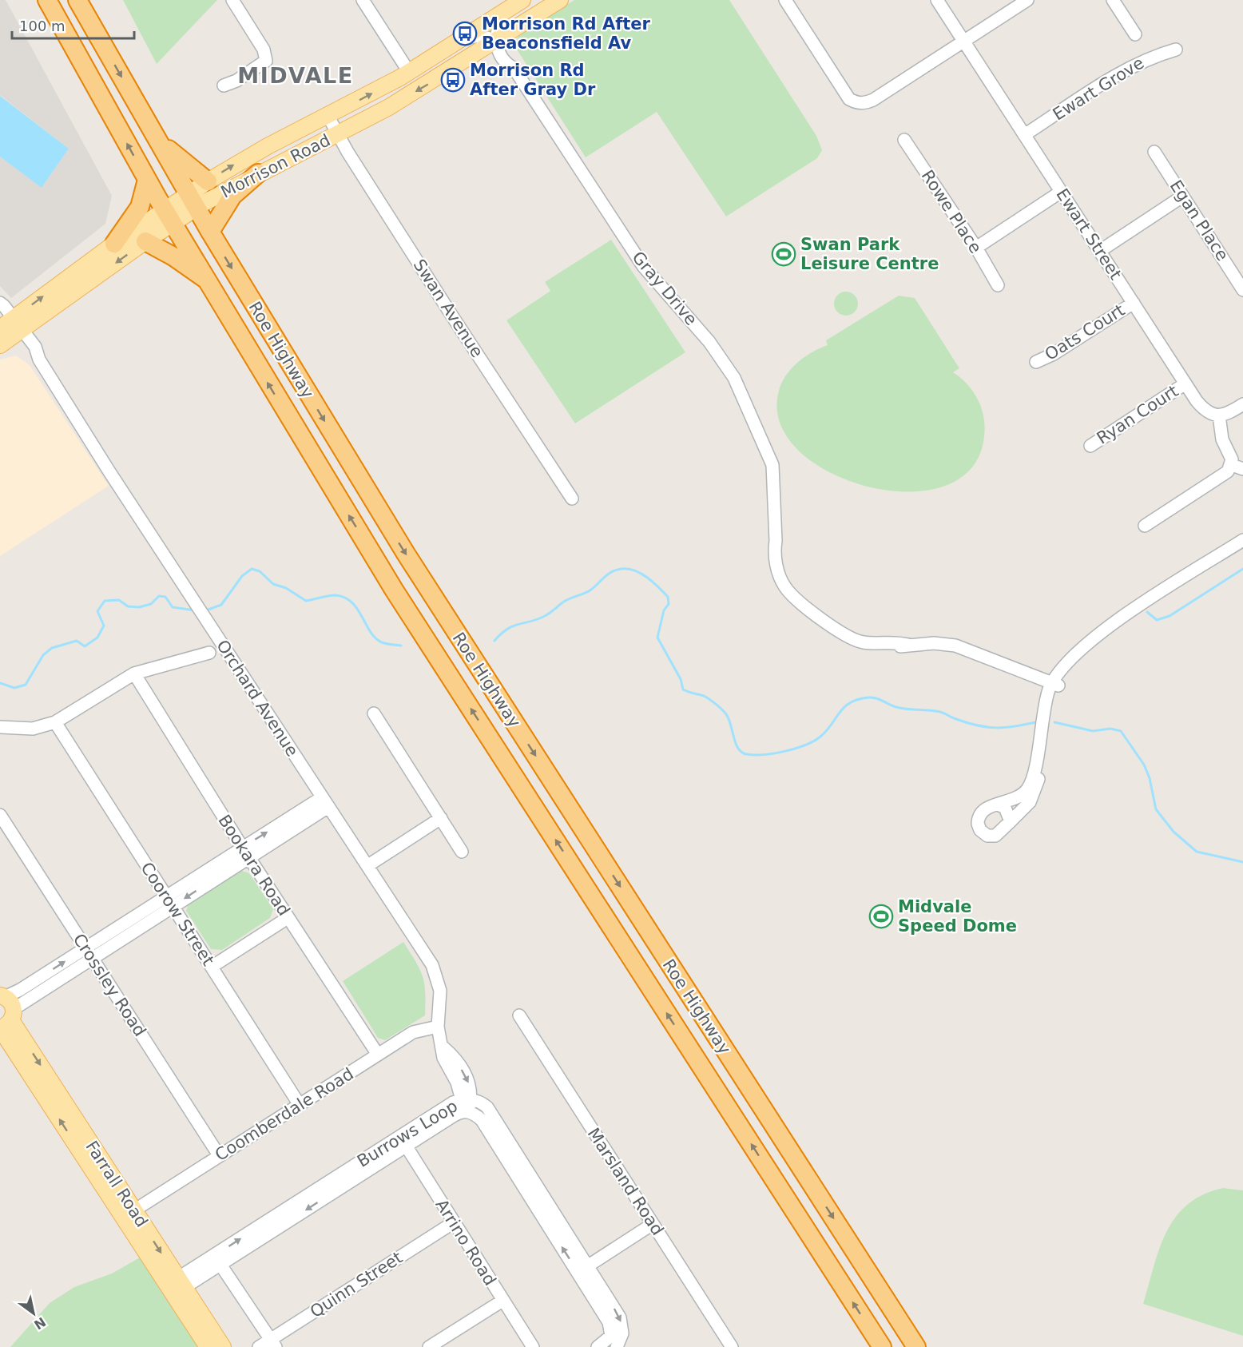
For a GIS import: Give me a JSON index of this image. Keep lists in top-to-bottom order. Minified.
{"streets":{"highway":["Roe Highway"],"main road":["Morrison Road","Farrall Road"],"street":["Ewart Grove","Rowe Place","Egan Place","Ewart Street","Gray Drive","Swan Avenue","Oats Court","Ryan Court","Orchard Avenue","Bookara Road","Coorow Street","Crossley Road","Coomberdale Road","Burrows Loop","Marsland Road","Arrino Road","Quinn Street"]},"crossings":[["Ewart Grove","Ewart Street"],["Morrison Road","Gray Drive"],["Morrison Road","Swan Avenue"],["Morrison Road","Roe Highway"],["Morrison Road","Orchard Avenue"],["Ewart Street","Oats Court"],["Ewart Street","Ryan Court"],["Orchard Avenue","Coomberdale Road"],["Orchard Avenue","Burrows Loop"],["Bookara Road","Coomberdale Road"],["Coorow Street","Coomberdale Road"],["Crossley Road","Coomberdale Road"],["Coomberdale Road","Farrall Road"],["Burrows Loop","Farrall Road"],["Burrows Loop","Arrino Road"],["Arrino Road","Quinn Street"]],"districts":["MIDVALE"],"places":{"bus stop":["Morrison Rd After Beaconsfield Av","Morrison Rd After Gray Dr"],"sports":["Swan Park Leisure Centre","Midvale Speed Dome"]},"scale_bar":"100 m","north":"bottom right"}
